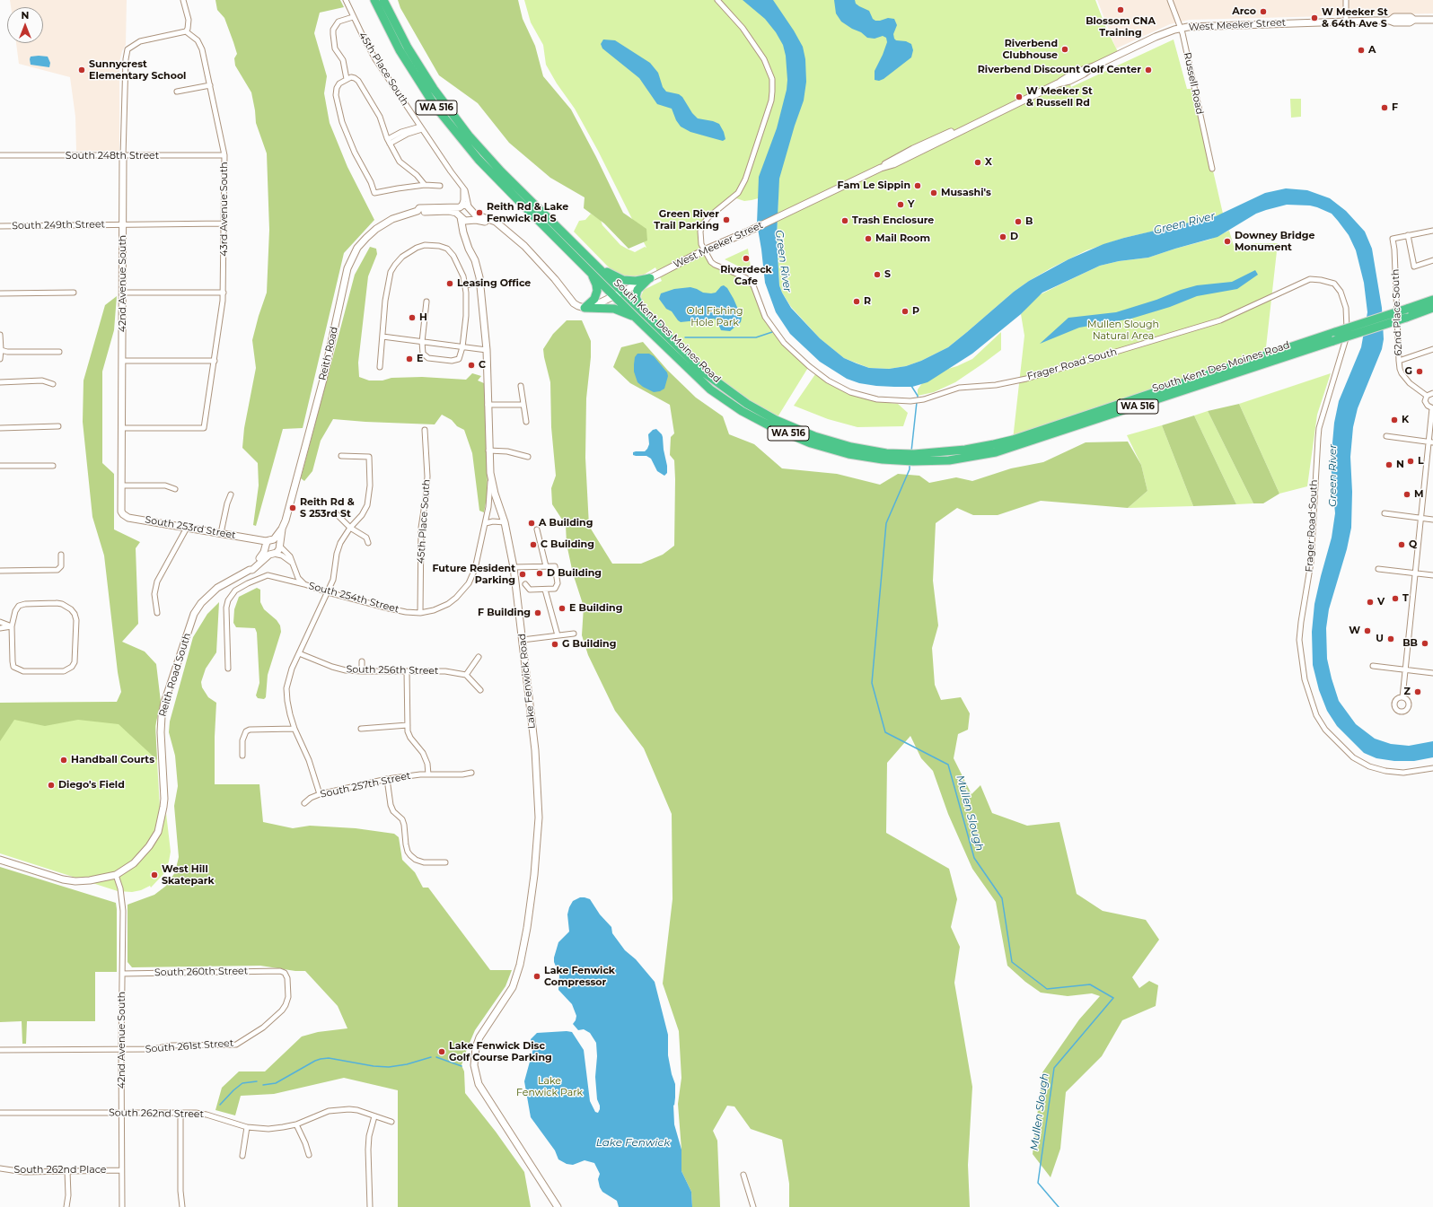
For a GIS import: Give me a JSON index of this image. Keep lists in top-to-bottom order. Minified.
{"streets":{"highway":["WA 516","South Kent Des Moines Road"],"main road":["West Meeker Street","42nd Avenue South","Reith Road","South 253rd Street","Reith Road South","Lake Fenwick Road"],"street":["45th Place South","Russell Road","South 248th Street","43rd Avenue South","South 249th Street","62nd Place South","Frager Road South","South 254th Street","South 256th Street","South 257th Street","South 260th Street","South 261st Street","South 262nd Street","South 262nd Place"]},"crossings":[["West Meeker Street","Russell Road"],["West Meeker Street","South Kent Des Moines Road"],["West Meeker Street","Frager Road South"],["45th Place South","Reith Road"],["45th Place South","South 254th Street"],["45th Place South","Lake Fenwick Road"],["South 248th Street","43rd Avenue South"],["South 248th Street","42nd Avenue South"],["43rd Avenue South","South 249th Street"],["43rd Avenue South","42nd Avenue South"],["South 249th Street","42nd Avenue South"],["42nd Avenue South","South 253rd Street"],["42nd Avenue South","Reith Road South"],["42nd Avenue South","South 260th Street"],["42nd Avenue South","South 261st Street"],["42nd Avenue South","South 262nd Street"],["42nd Avenue South","South 262nd Place"],["Reith Road","South 253rd Street"],["Reith Road","Reith Road South"],["Reith Road","Lake Fenwick Road"],["South 253rd Street","Reith Road South"],["South 254th Street","Lake Fenwick Road"],["South 260th Street","South 261st Street"]],"water":["Green River","Mullen Slough","Lake Fenwick"],"parks":["Old Fishing Hole Park","Mullen Slough Natural Area","Lake Fenwick Park"],"places":["Blossom CNA Training","Arco","W Meeker St & 64th Ave S","Riverbend Clubhouse","A","Sunnycrest Elementary School","Riverbend Discount Golf Center","W Meeker St & Russell Rd","F","X","Fam Le Sippin","Musashi's","Y","Reith Rd & Lake Fenwick Rd S","Green River Trail Parking","Trash Enclosure","B","D","Mail Room","Downey Bridge Monument","Riverdeck Cafe","S","Leasing Office","R","P","H","E","C","G","K","L","N","M","Reith Rd & S 253rd St","A Building","C Building","Q","D Building","Future Resident Parking","T","V","E Building","F Building","W","U","BB","G Building","Z","Handball Courts","Diego's Field","West Hill Skatepark","Lake Fenwick Compressor","Lake Fenwick Disc Golf Course Parking"],"north":"top"}
